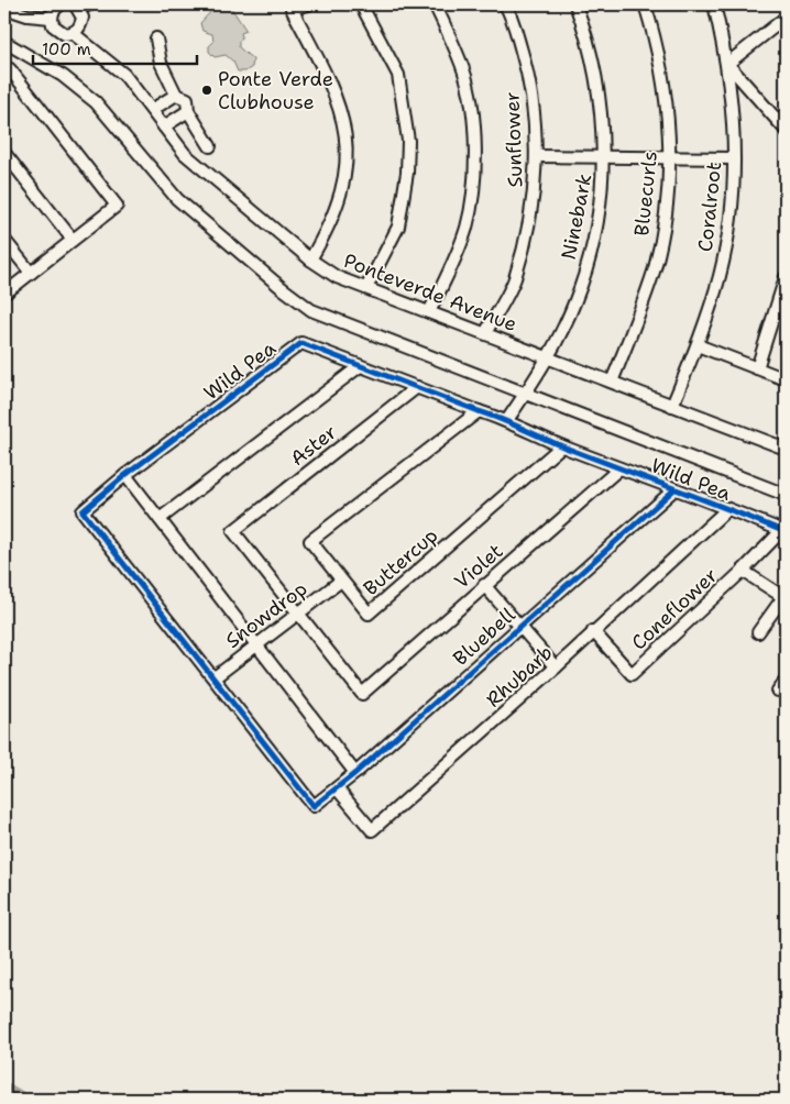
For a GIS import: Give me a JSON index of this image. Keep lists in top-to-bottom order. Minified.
{"streets":{"street":["Sunflower","Bluecurls","Coralroot","Ninebark","Ponteverde Avenue","Wild Pea","Aster","Buttercup","Violet","Coneflower","Snowdrop","Bluebell","Rhubarb"]},"crossings":[["Sunflower","Ponteverde Avenue"],["Bluecurls","Ponteverde Avenue"],["Coralroot","Ponteverde Avenue"],["Ninebark","Ponteverde Avenue"],["Ninebark","Wild Pea"],["Wild Pea","Aster"],["Wild Pea","Buttercup"],["Wild Pea","Violet"],["Wild Pea","Coneflower"],["Wild Pea","Snowdrop"],["Wild Pea","Bluebell"],["Wild Pea","Rhubarb"],["Aster","Violet"],["Aster","Snowdrop"],["Buttercup","Snowdrop"],["Violet","Snowdrop"],["Coneflower","Rhubarb"],["Bluebell","Rhubarb"]],"places":["Ponte Verde Clubhouse"],"scale_bar":"100 m"}
